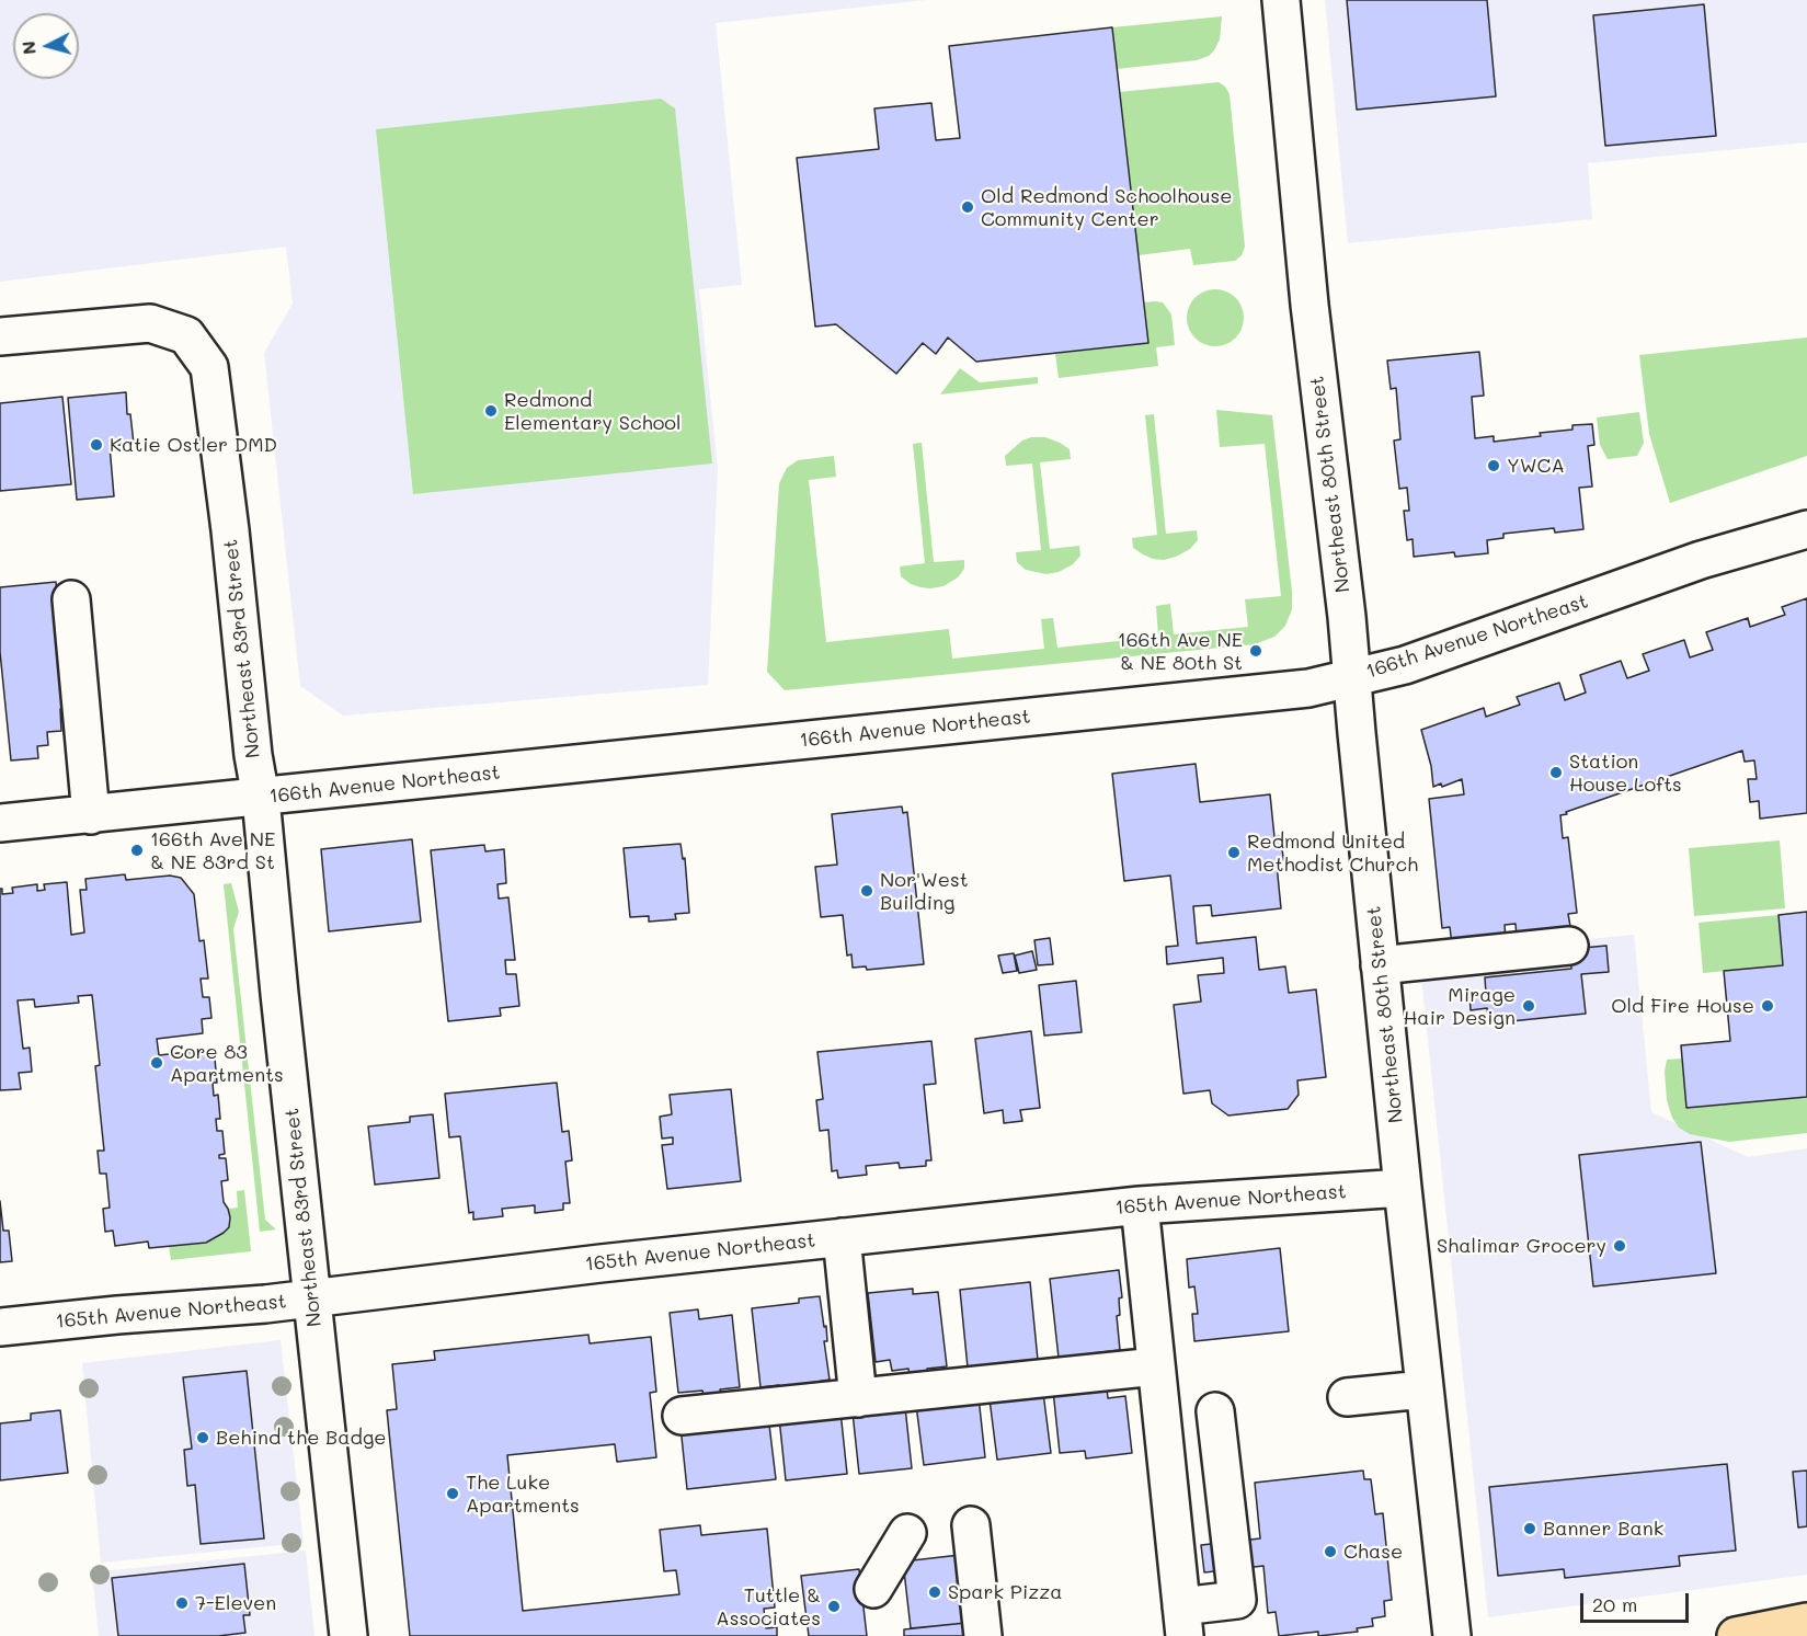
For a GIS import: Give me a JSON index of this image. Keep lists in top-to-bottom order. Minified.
{"streets":{"street":["Northeast 80th Street","166th Avenue Northeast","Northeast 83rd Street","165th Avenue Northeast"]},"crossings":[["Northeast 80th Street","166th Avenue Northeast"],["Northeast 80th Street","165th Avenue Northeast"],["166th Avenue Northeast","Northeast 83rd Street"],["Northeast 83rd Street","165th Avenue Northeast"]],"places":["Old Redmond Schoolhouse Community Center","Redmond Elementary School","Katie Ostler DMD","YWCA","166th Ave NE & NE 80th St","Station House Lofts","166th Ave NE & NE 83rd St","Redmond United Methodist Church","Nor'West Building","Mirage Hair Design","Old Fire House","Core 83 Apartments","Shalimar Grocery","Behind the Badge","The Luke Apartments","Banner Bank","Chase","Spark Pizza","7-Eleven","Tuttle & Associates"],"scale_bar":"20 m","north":"left"}
